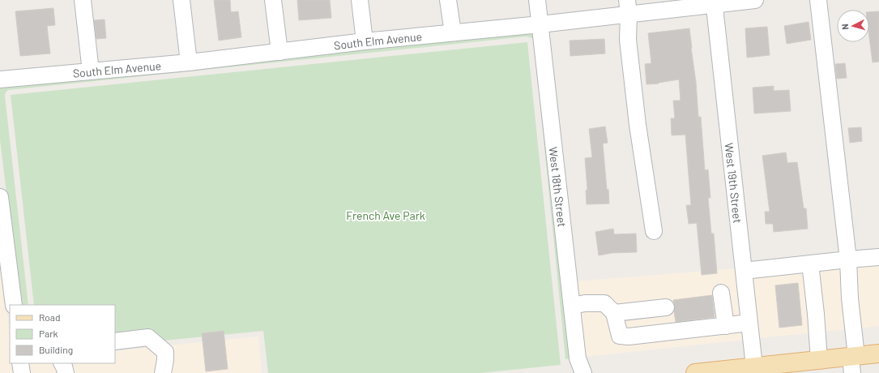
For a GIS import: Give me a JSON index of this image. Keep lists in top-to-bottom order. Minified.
{"streets":{"street":["South Elm Avenue","West 19th Street","West 18th Street"]},"crossings":[["South Elm Avenue","West 19th Street"],["South Elm Avenue","West 18th Street"]],"parks":["French Ave Park"],"legend":["Road","Park","Building"],"north":"left"}
